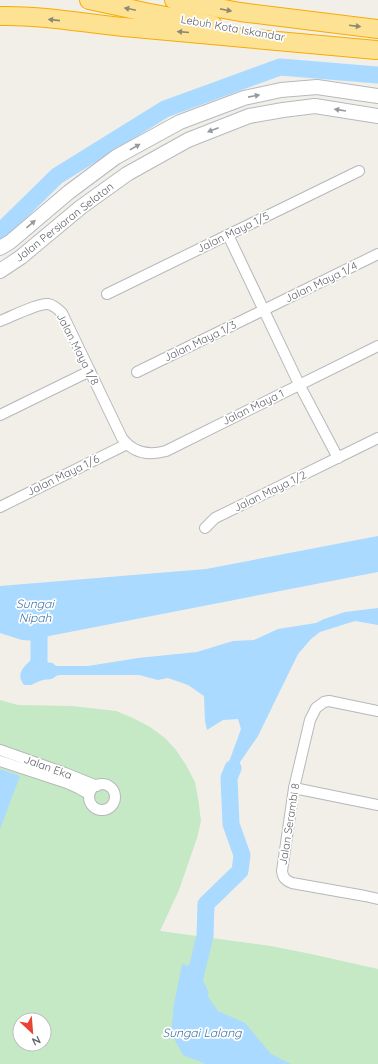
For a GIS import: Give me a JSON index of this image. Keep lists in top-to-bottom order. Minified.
{"streets":{"highway":["Lebuh Kota Iskandar"],"street":["Jalan Persiaran Selatan","Jalan Maya 1/5","Jalan Maya 1/4","Jalan Maya 1/3","Jalan Maya 1/8","Jalan Maya 1","Jalan Maya 1/6","Jalan Maya 1/2","Jalan Eka","Jalan Serambi 8"]},"crossings":[["Jalan Maya 1/4","Jalan Maya 1/3"],["Jalan Maya 1/8","Jalan Maya 1"],["Jalan Maya 1/8","Jalan Maya 1/6"],["Jalan Maya 1","Jalan Maya 1/6"]],"water":["Sungai Nipah","Sungai Lalang"],"north":"bottom right"}
